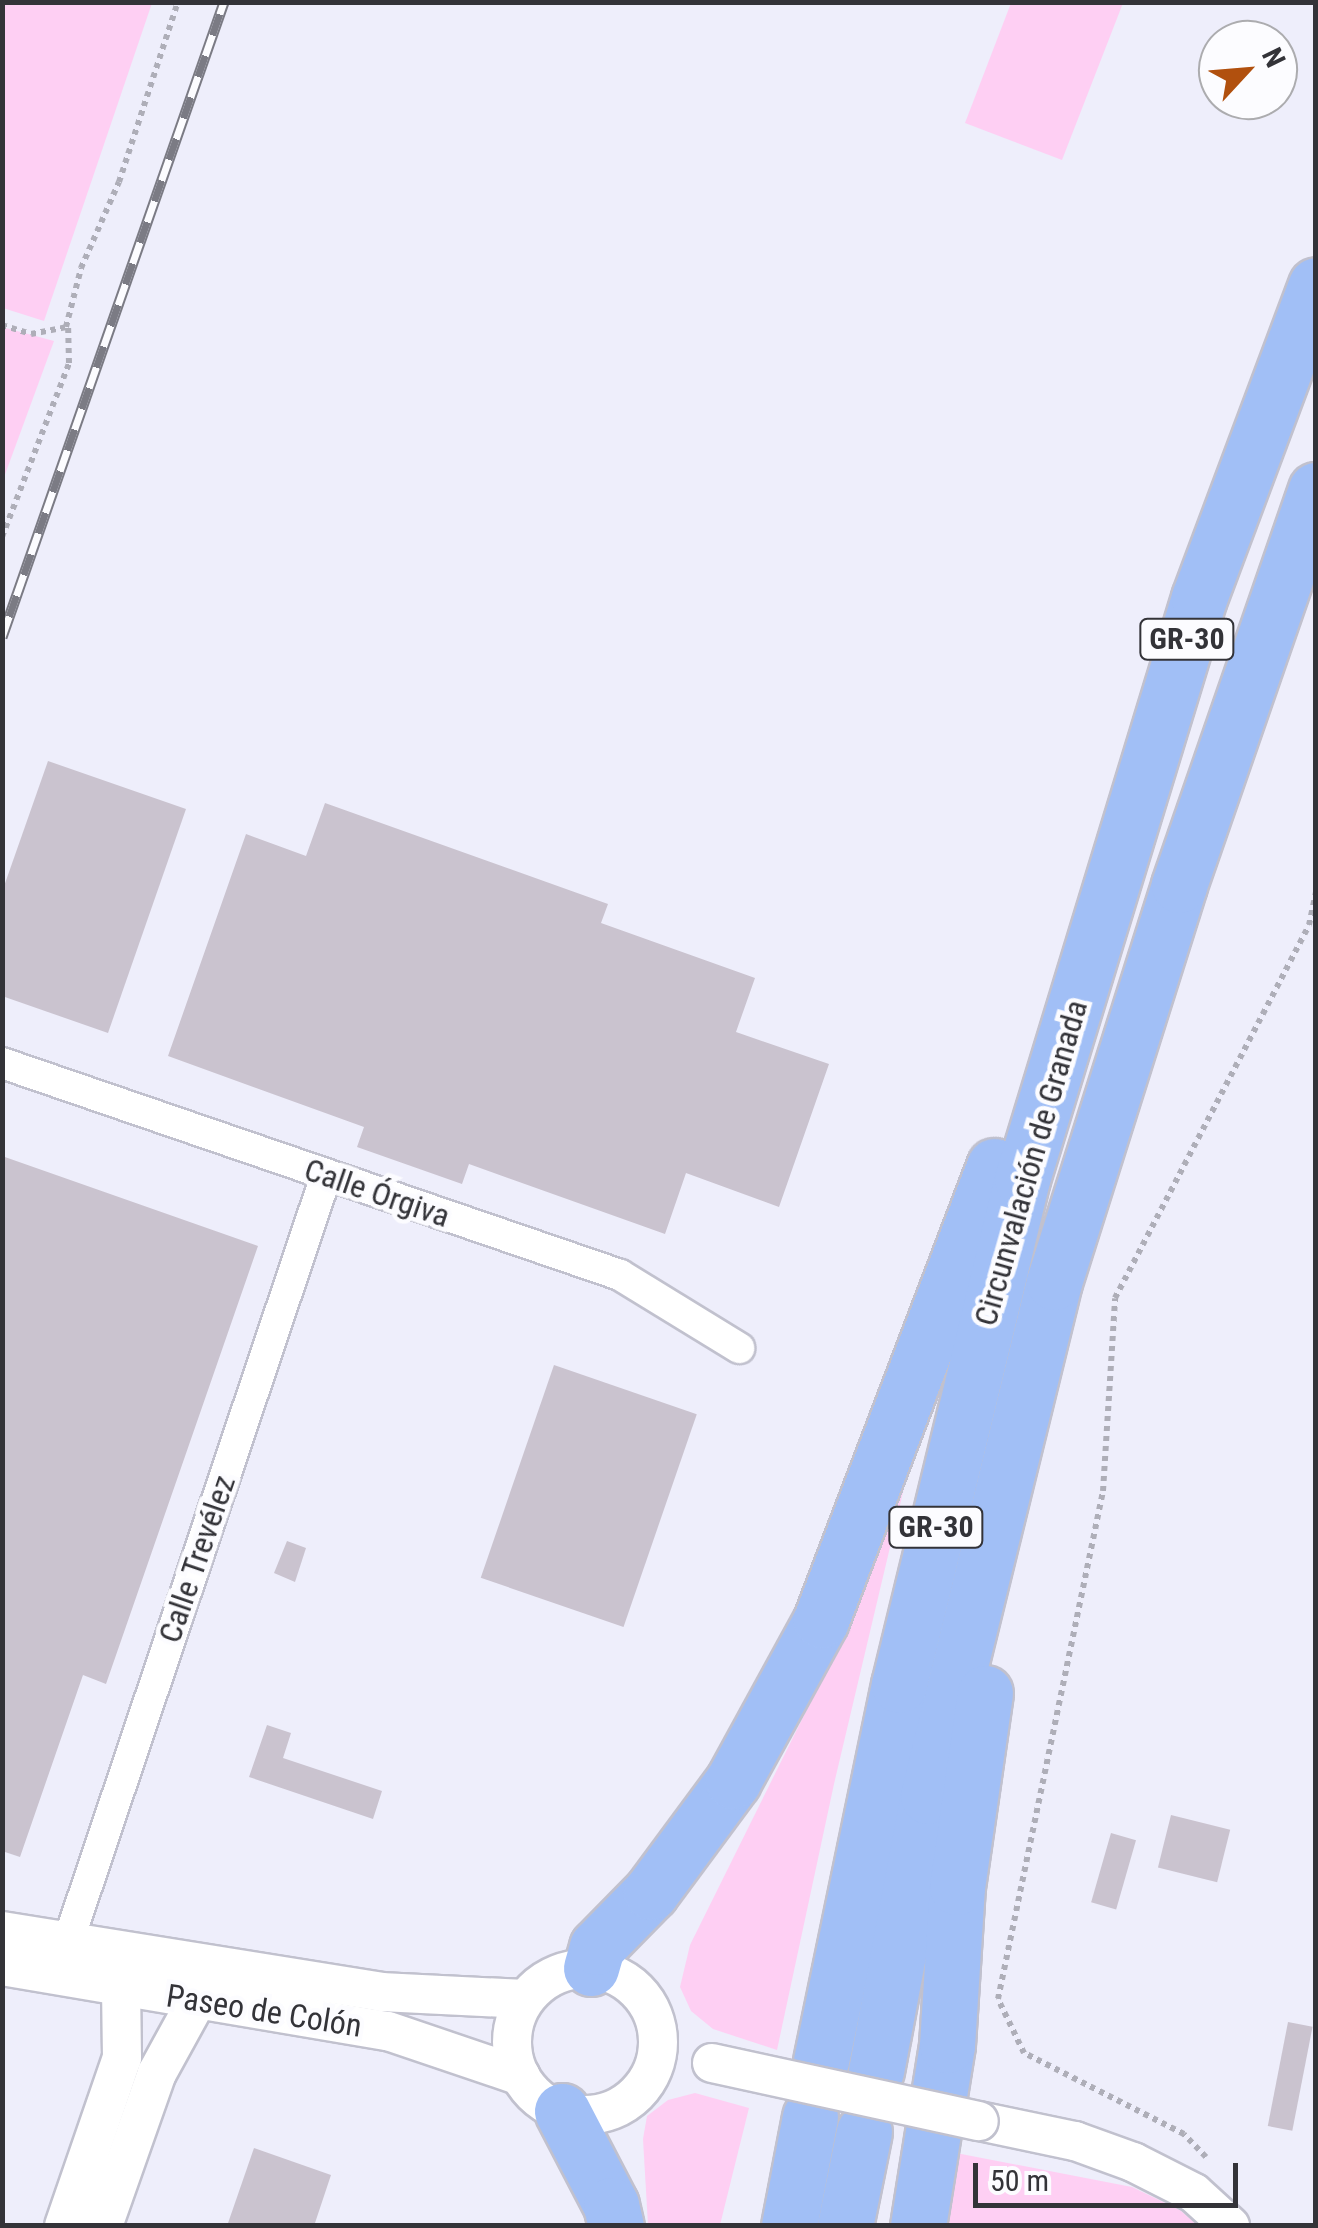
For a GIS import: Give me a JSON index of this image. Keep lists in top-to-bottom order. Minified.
{"streets":{"highway":["GR-30","Circunvalación de Granada"],"street":["Calle Órgiva","Calle Trevélez","Paseo de Colón"]},"crossings":[["Calle Órgiva","Calle Trevélez"],["Calle Trevélez","Paseo de Colón"]],"scale_bar":"50 m","north":"top right"}
